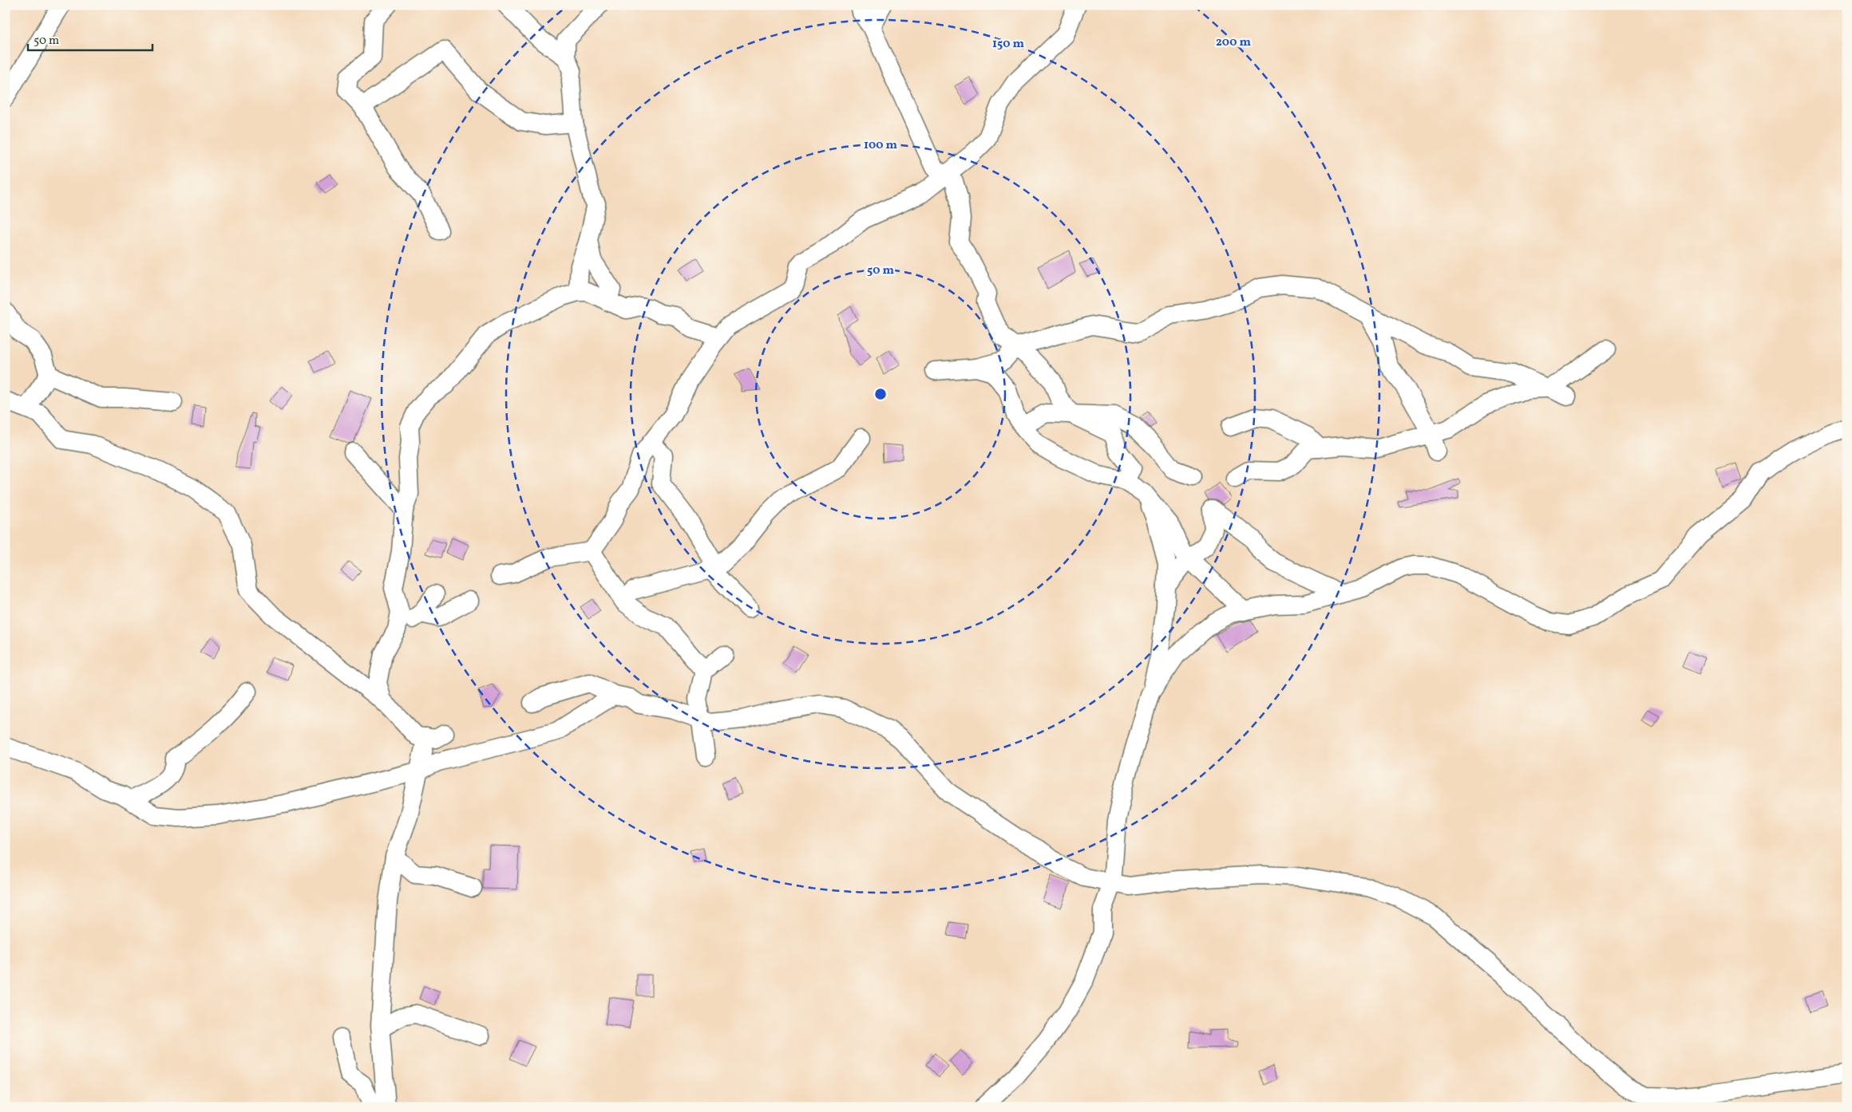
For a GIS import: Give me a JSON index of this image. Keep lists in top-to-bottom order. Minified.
{"scale_bar":"50 m","rings":["200 m","150 m","100 m","50 m"]}
